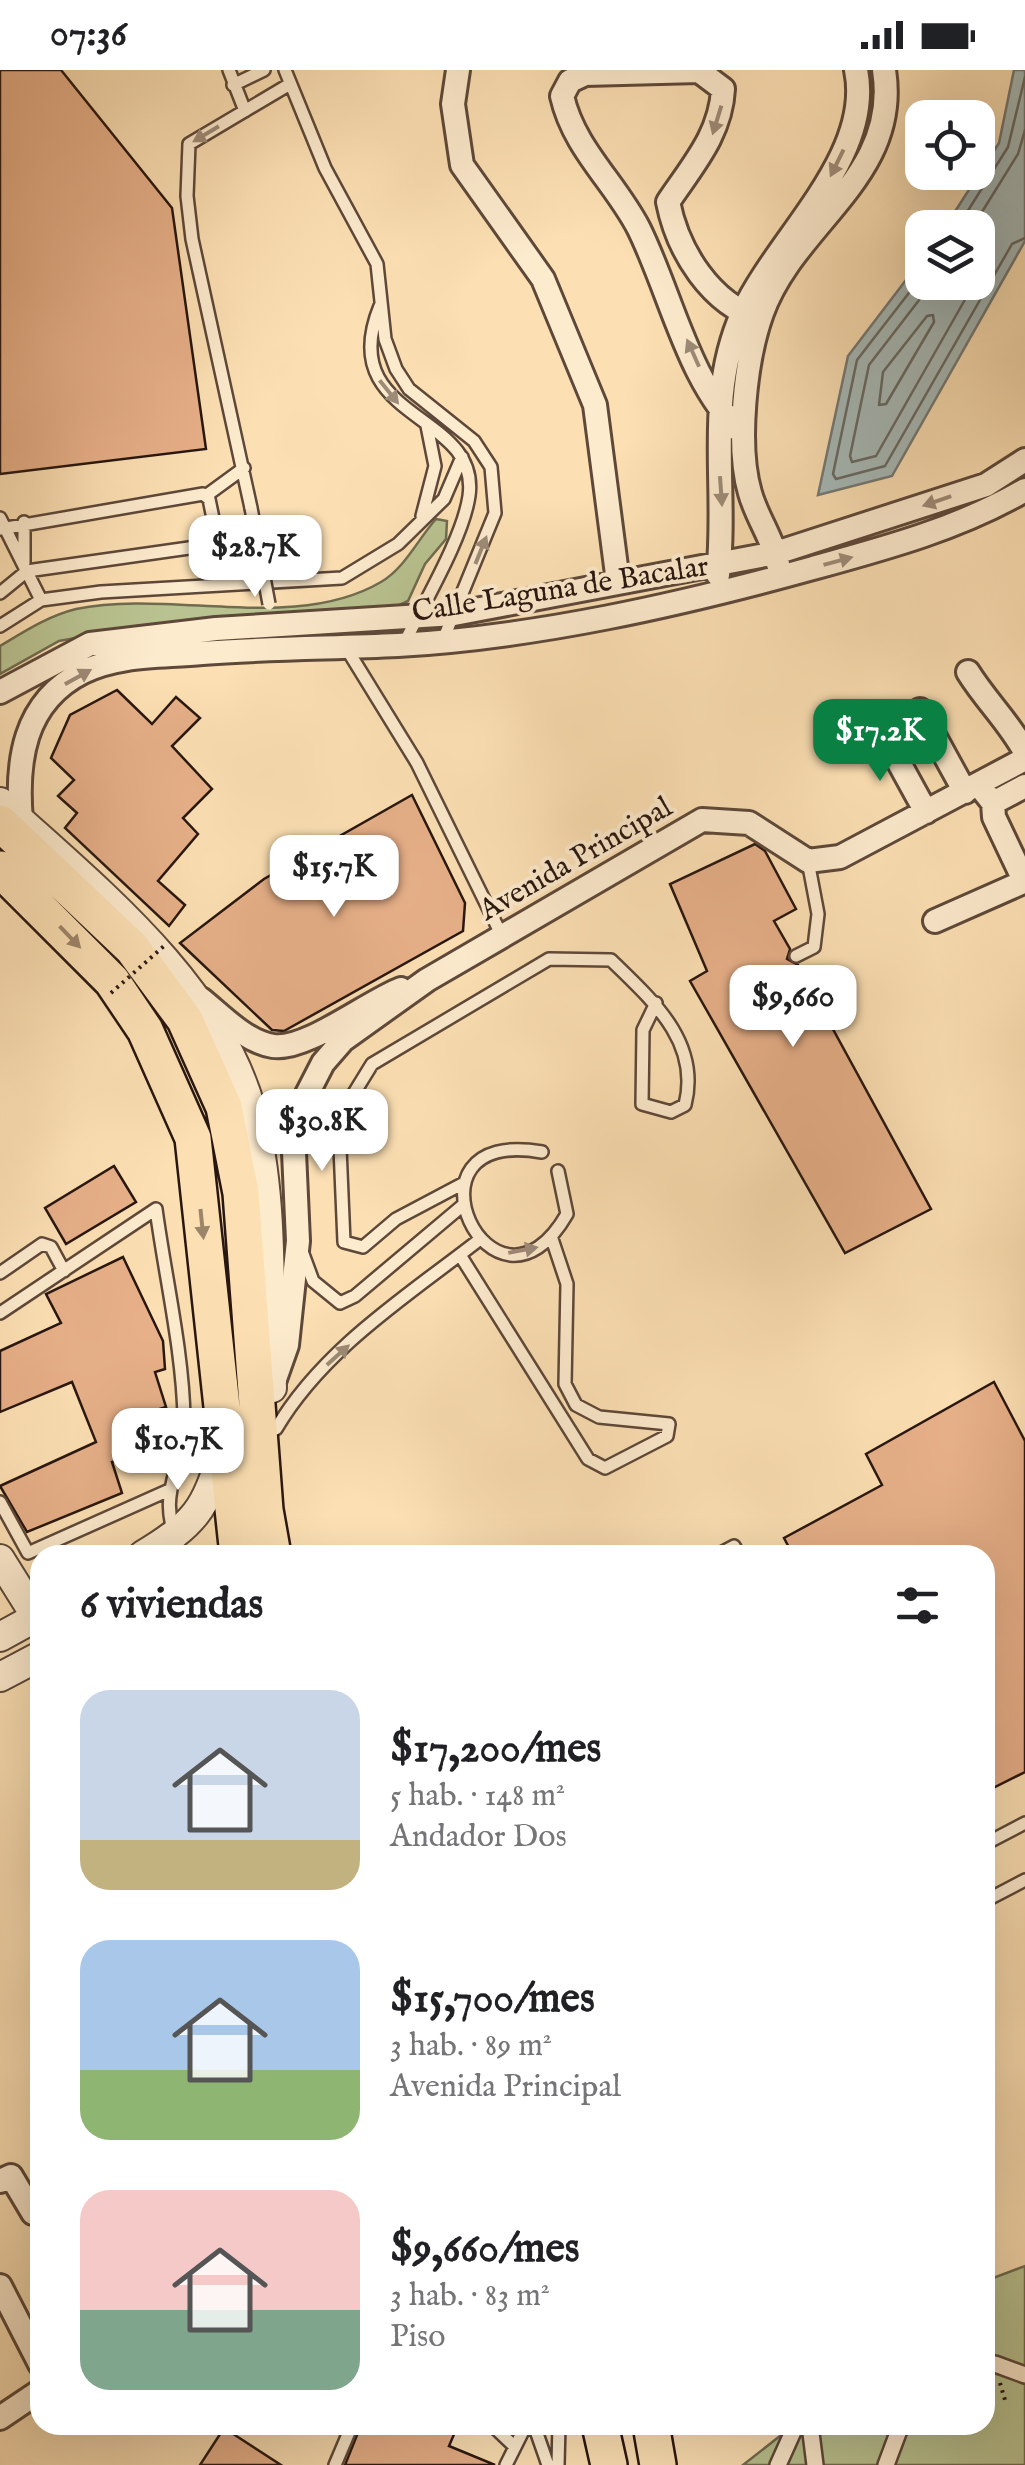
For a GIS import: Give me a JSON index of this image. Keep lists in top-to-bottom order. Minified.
{"streets":{"street":["Calle Laguna de Bacalar","Avenida Principal"]},"page":{"status":"07:36","price":["$28.7K","$17.2K","$15.7K","$9,660","$30.8K","$10.7K"],"heading":"6 viviendas","list":[{"name":"$17,200/mes","note":"5 hab. · 148 m² · Andador Dos"},{"name":"$15,700/mes","note":"3 hab. · 89 m² · Avenida Principal"},{"name":"$9,660/mes","note":"3 hab. · 83 m² · Piso"}]}}
